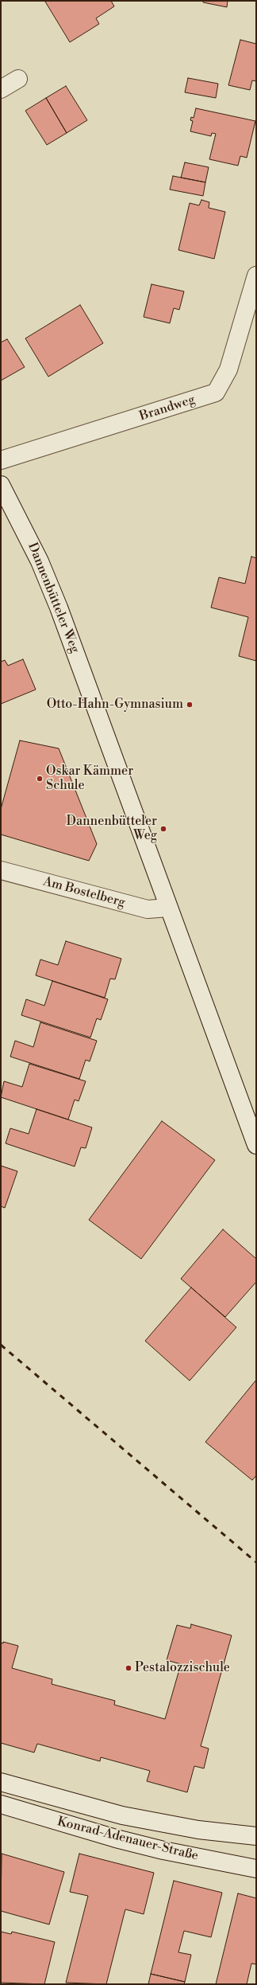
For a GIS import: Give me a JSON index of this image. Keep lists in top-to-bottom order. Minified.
{"streets":{"street":["Brandweg","Dannenbütteler Weg","Am Bostelberg","Konrad-Adenauer-Straße"]},"crossings":[["Dannenbütteler Weg","Am Bostelberg"]],"places":["Otto-Hahn-Gymnasium","Oskar Kämmer Schule","Dannenbütteler Weg","Pestalozzischule"]}
